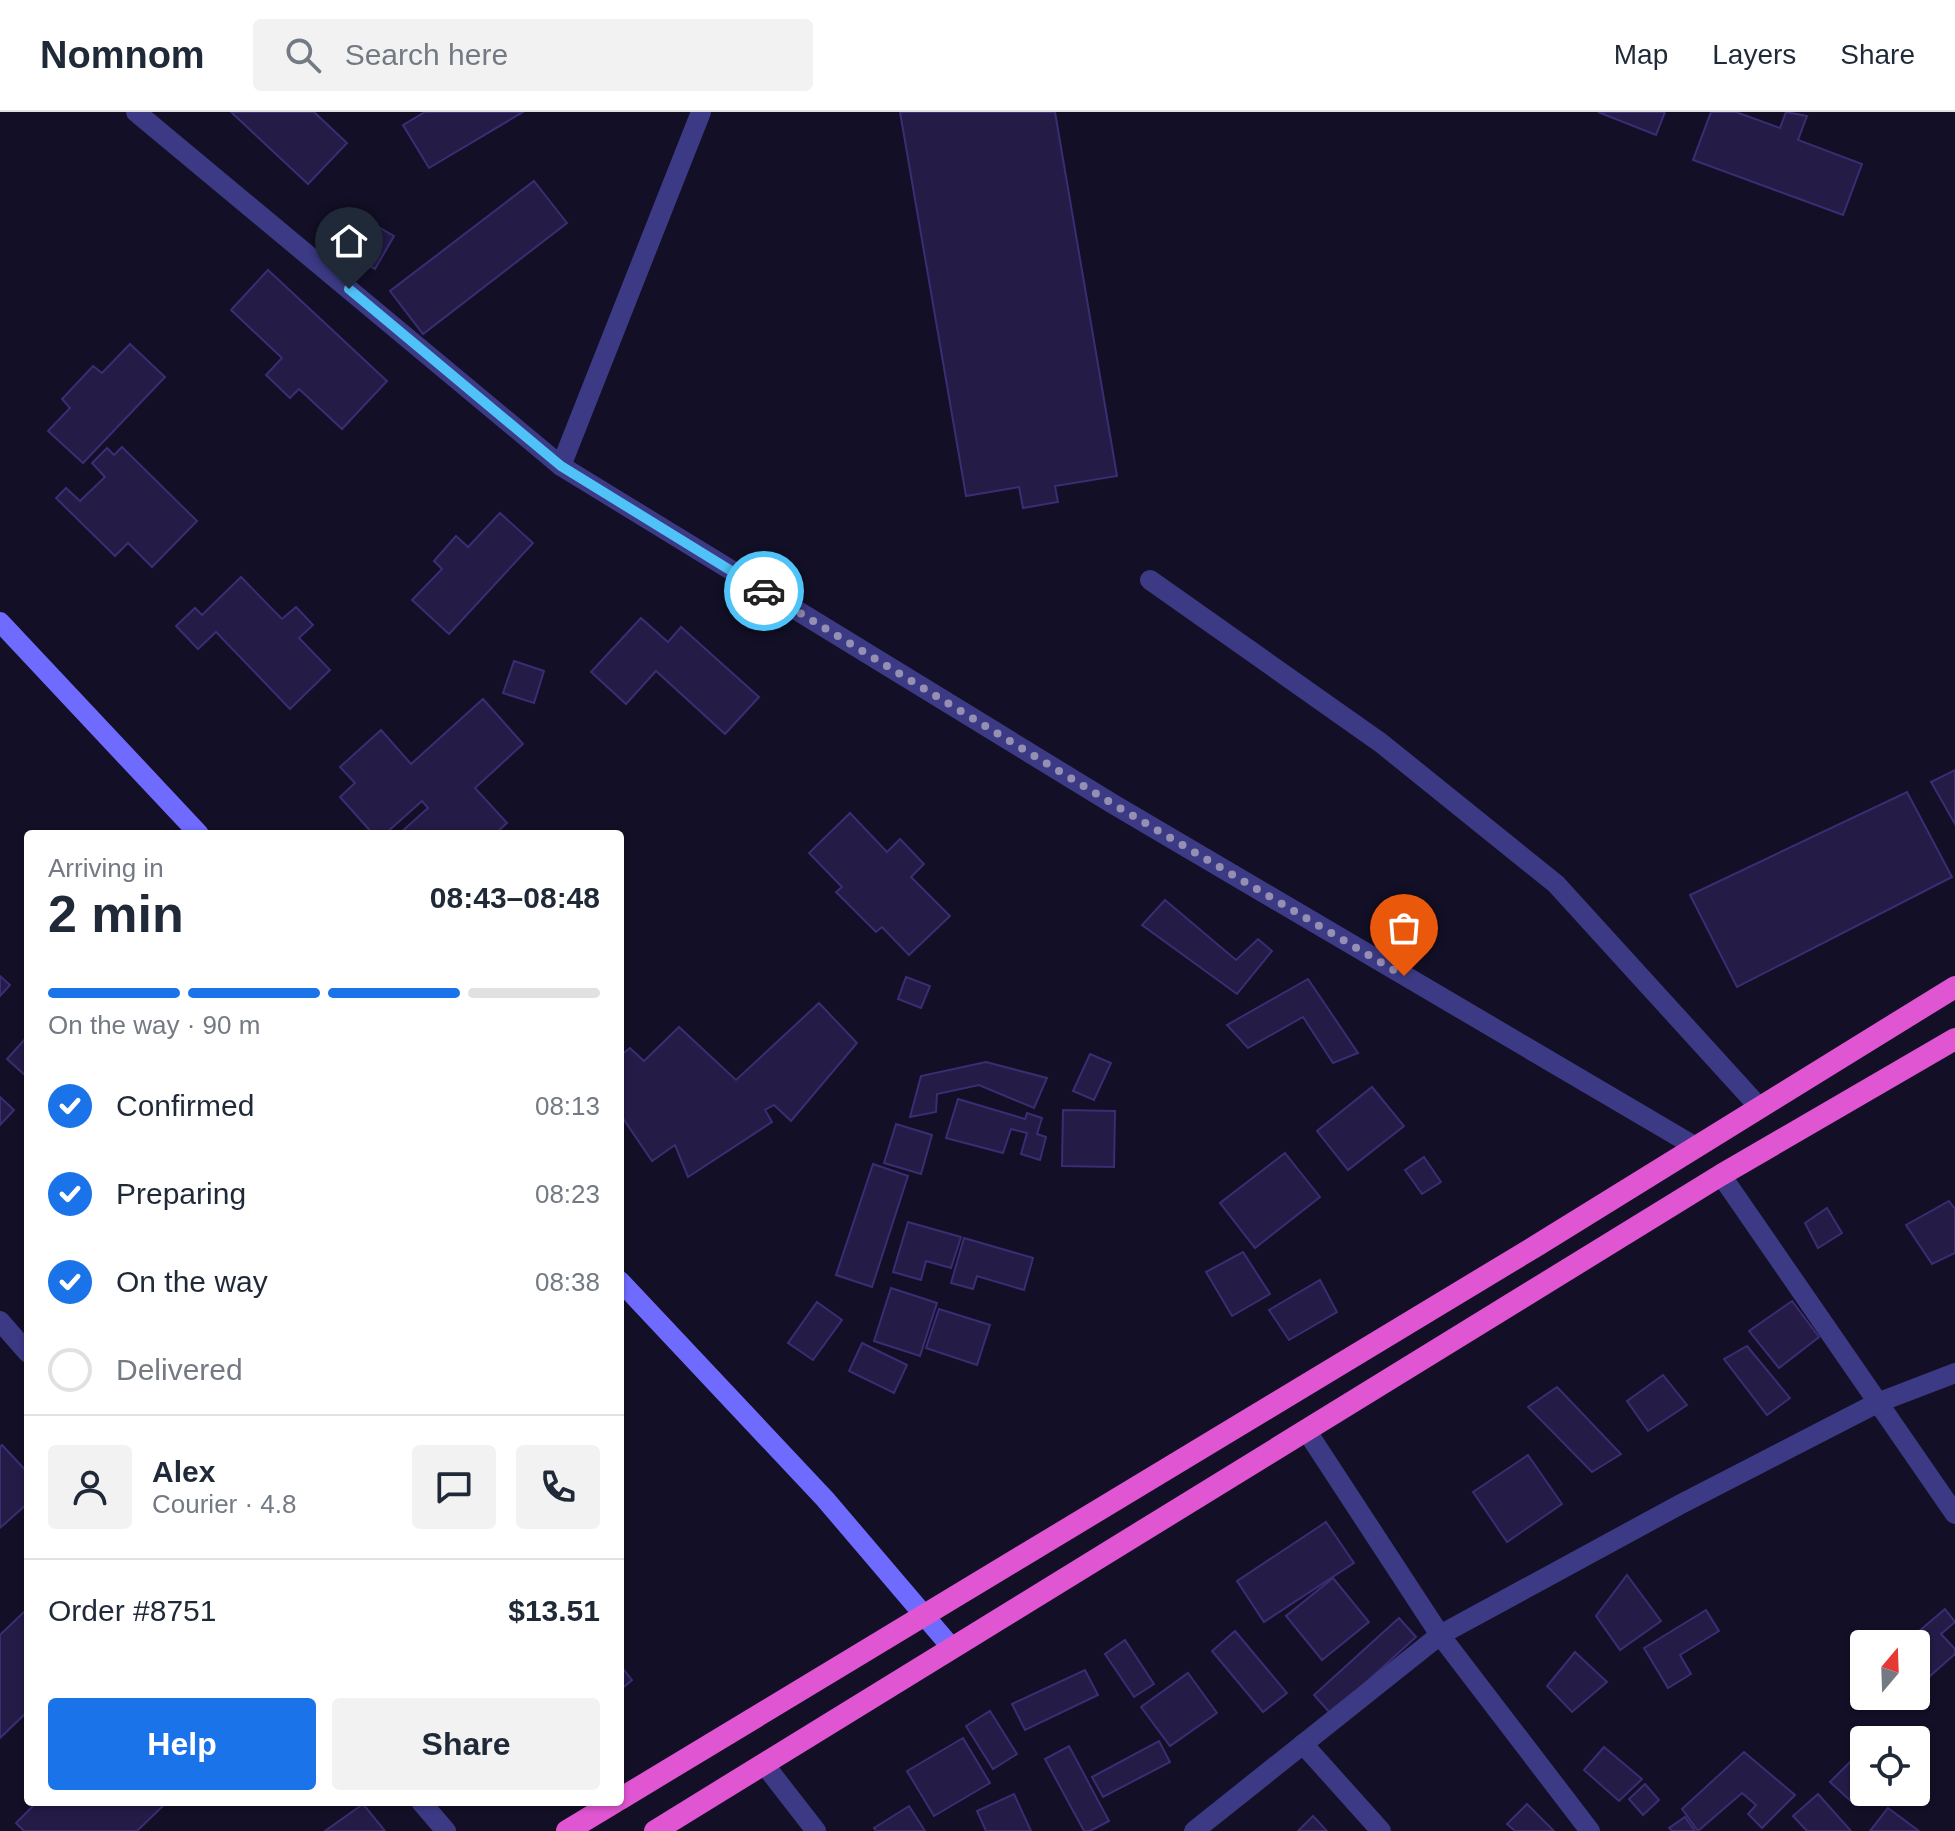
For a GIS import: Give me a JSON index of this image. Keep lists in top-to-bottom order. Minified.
{"north":"top","page":{"header":"Nomnom","search":"Search here","nav":["Map","Layers","Share"],"heading":["2 min","Arriving in","08:43–08:48"],"panel":["Alex","Courier · 4.8","Order #8751","$13.51"],"bar":"On the way · 90 m","list":[["Confirmed","08:13"],["Preparing","08:23"],["On the way","08:38"],"Delivered"],"buttons":["Help","Share"]}}
